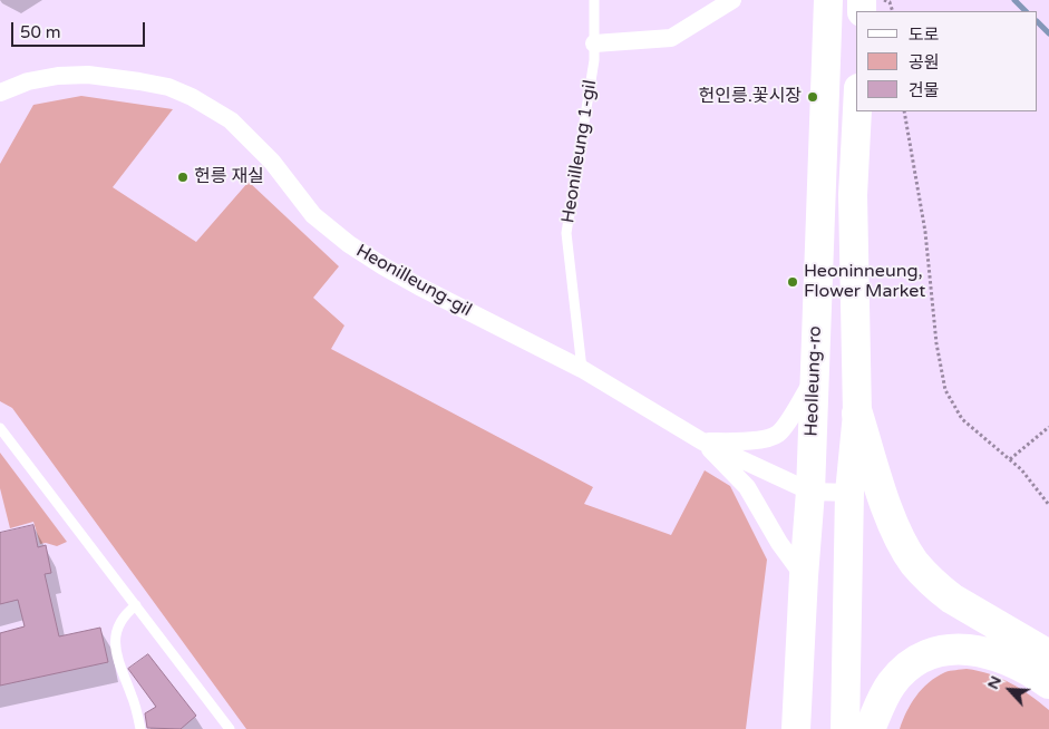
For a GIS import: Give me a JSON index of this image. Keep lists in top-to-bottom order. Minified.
{"streets":{"main road":["Heolleung-ro"],"street":["Heonilleung-gil"],"lane":["Heonilleung 1-gil"]},"crossings":[["Heonilleung 1-gil","Heonilleung-gil"],["Heonilleung-gil","Heolleung-ro"]],"places":["헌인릉.꽃시장","헌릉 재실","Heoninneung, Flower Market"],"legend":["도로","공원","건물"],"scale_bar":"50 m","north":"top left"}
